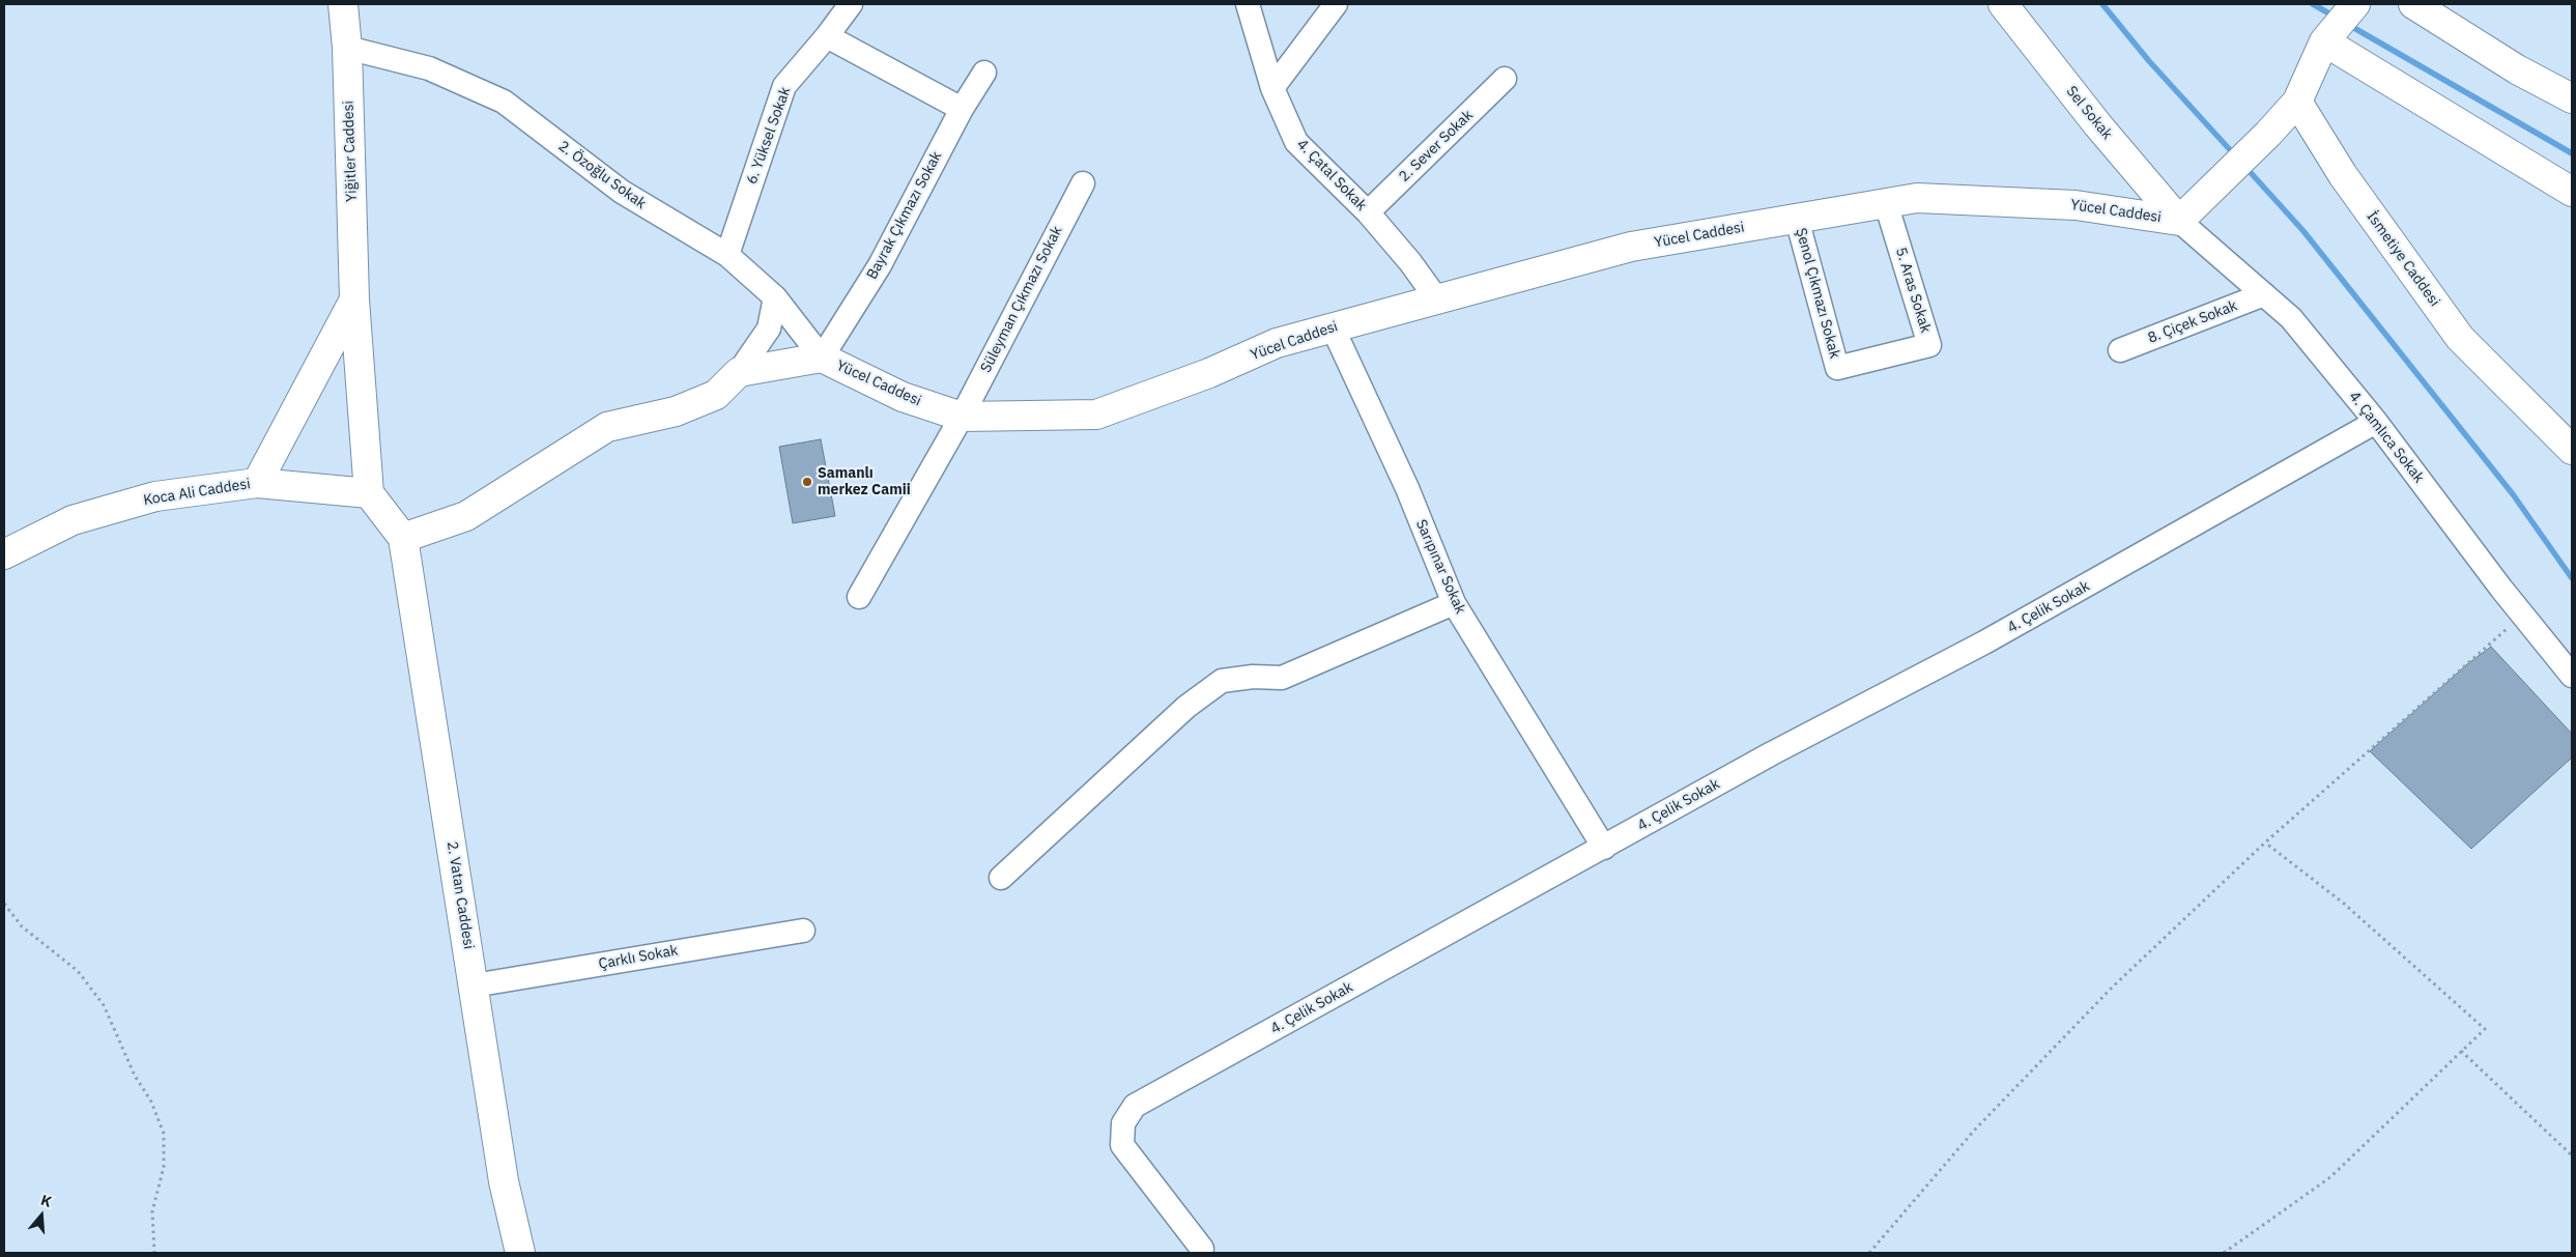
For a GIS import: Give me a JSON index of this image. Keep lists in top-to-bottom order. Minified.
{"streets":{"main road":["Sel Sokak","Yiğitler Caddesi","Yücel Caddesi","İsmetiye Caddesi","Koca Ali Caddesi","2. Vatan Caddesi"],"street":["6. Yüksel Sokak","2. Sever Sokak","2. Özoğlu Sokak","4. Çatal Sokak","Bayrak Çıkmazı Sokak","5. Aras Sokak","Şenol Çıkmazı Sokak","Süleyman Çıkmazı Sokak","8. Çiçek Sokak","4. Çamlıca Sokak","Sarıpınar Sokak","4. Çelik Sokak","Çarklı Sokak"]},"crossings":[["Sel Sokak","Yücel Caddesi"],["Sel Sokak","4. Çamlıca Sokak"],["6. Yüksel Sokak","2. Özoğlu Sokak"],["2. Sever Sokak","4. Çatal Sokak"],["Yiğitler Caddesi","2. Özoğlu Sokak"],["Yiğitler Caddesi","Koca Ali Caddesi"],["2. Özoğlu Sokak","Yücel Caddesi"],["2. Özoğlu Sokak","Bayrak Çıkmazı Sokak"],["4. Çatal Sokak","Yücel Caddesi"],["Yücel Caddesi","Bayrak Çıkmazı Sokak"],["Yücel Caddesi","5. Aras Sokak"],["Yücel Caddesi","Şenol Çıkmazı Sokak"],["Yücel Caddesi","Süleyman Çıkmazı Sokak"],["Yücel Caddesi","4. Çamlıca Sokak"],["Yücel Caddesi","Sarıpınar Sokak"],["5. Aras Sokak","Şenol Çıkmazı Sokak"],["8. Çiçek Sokak","4. Çamlıca Sokak"],["4. Çamlıca Sokak","4. Çelik Sokak"],["Sarıpınar Sokak","4. Çelik Sokak"],["2. Vatan Caddesi","Çarklı Sokak"]],"places":["Samanlı merkez Camii"],"north":"top"}
